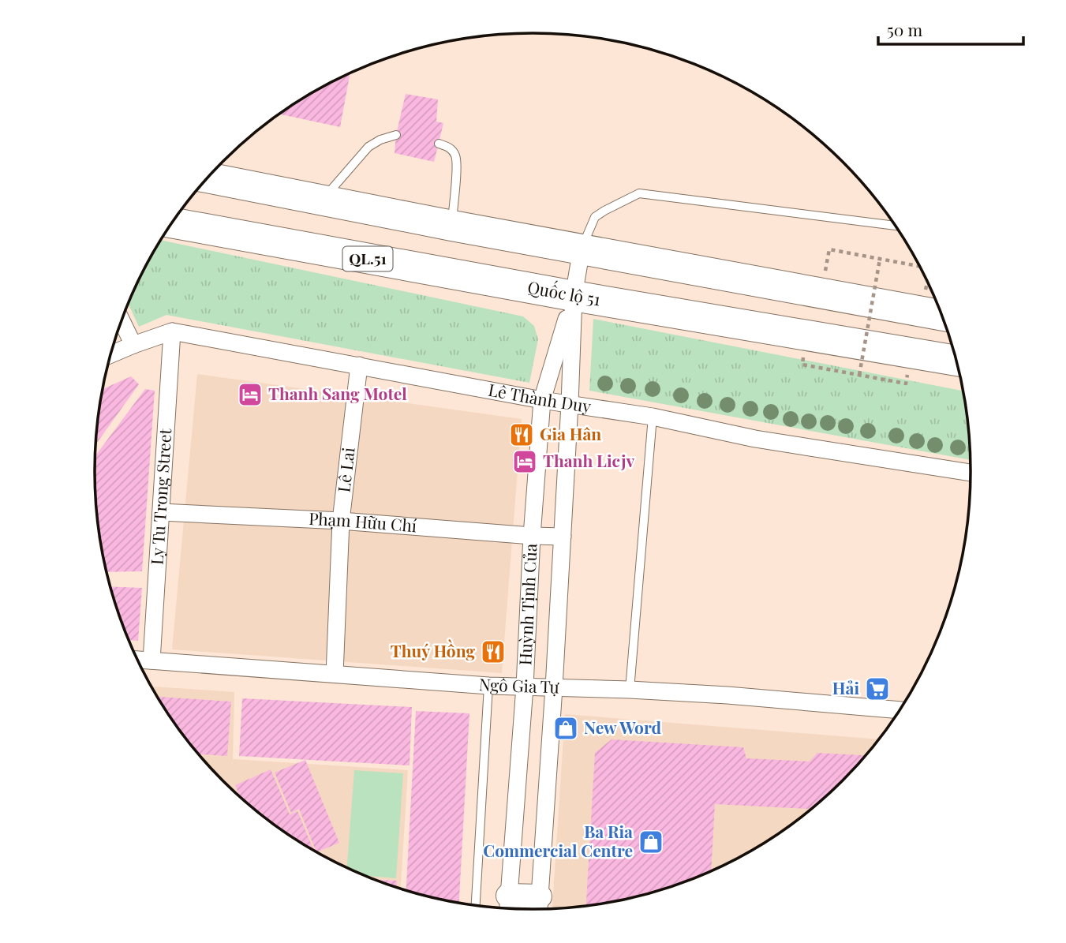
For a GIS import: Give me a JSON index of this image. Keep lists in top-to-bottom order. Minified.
{"streets":{"highway":["QL.51","Quốc lộ 51"],"street":["Lê Thành Duy","Lê Lai","Ly Tu Trong Street","Phạm Hữu Chí","Huỳnh Tịnh Của","Ngô Gia Tự"]},"crossings":[["Quốc lộ 51","Huỳnh Tịnh Của"],["Lê Thành Duy","Lê Lai"],["Lê Thành Duy","Ly Tu Trong Street"],["Lê Thành Duy","Huỳnh Tịnh Của"],["Lê Lai","Phạm Hữu Chí"],["Lê Lai","Ngô Gia Tự"],["Ly Tu Trong Street","Phạm Hữu Chí"],["Ly Tu Trong Street","Ngô Gia Tự"],["Phạm Hữu Chí","Huỳnh Tịnh Của"],["Huỳnh Tịnh Của","Ngô Gia Tự"]],"places":{"hotel":["Thanh Sang Motel","Thanh Licjv"],"restaurant":["Gia Hân","Thuý Hồng"],"supermarket":["Hải"],"shop":["New Word","Ba Ria Commercial Centre"]},"scale_bar":"50 m"}
